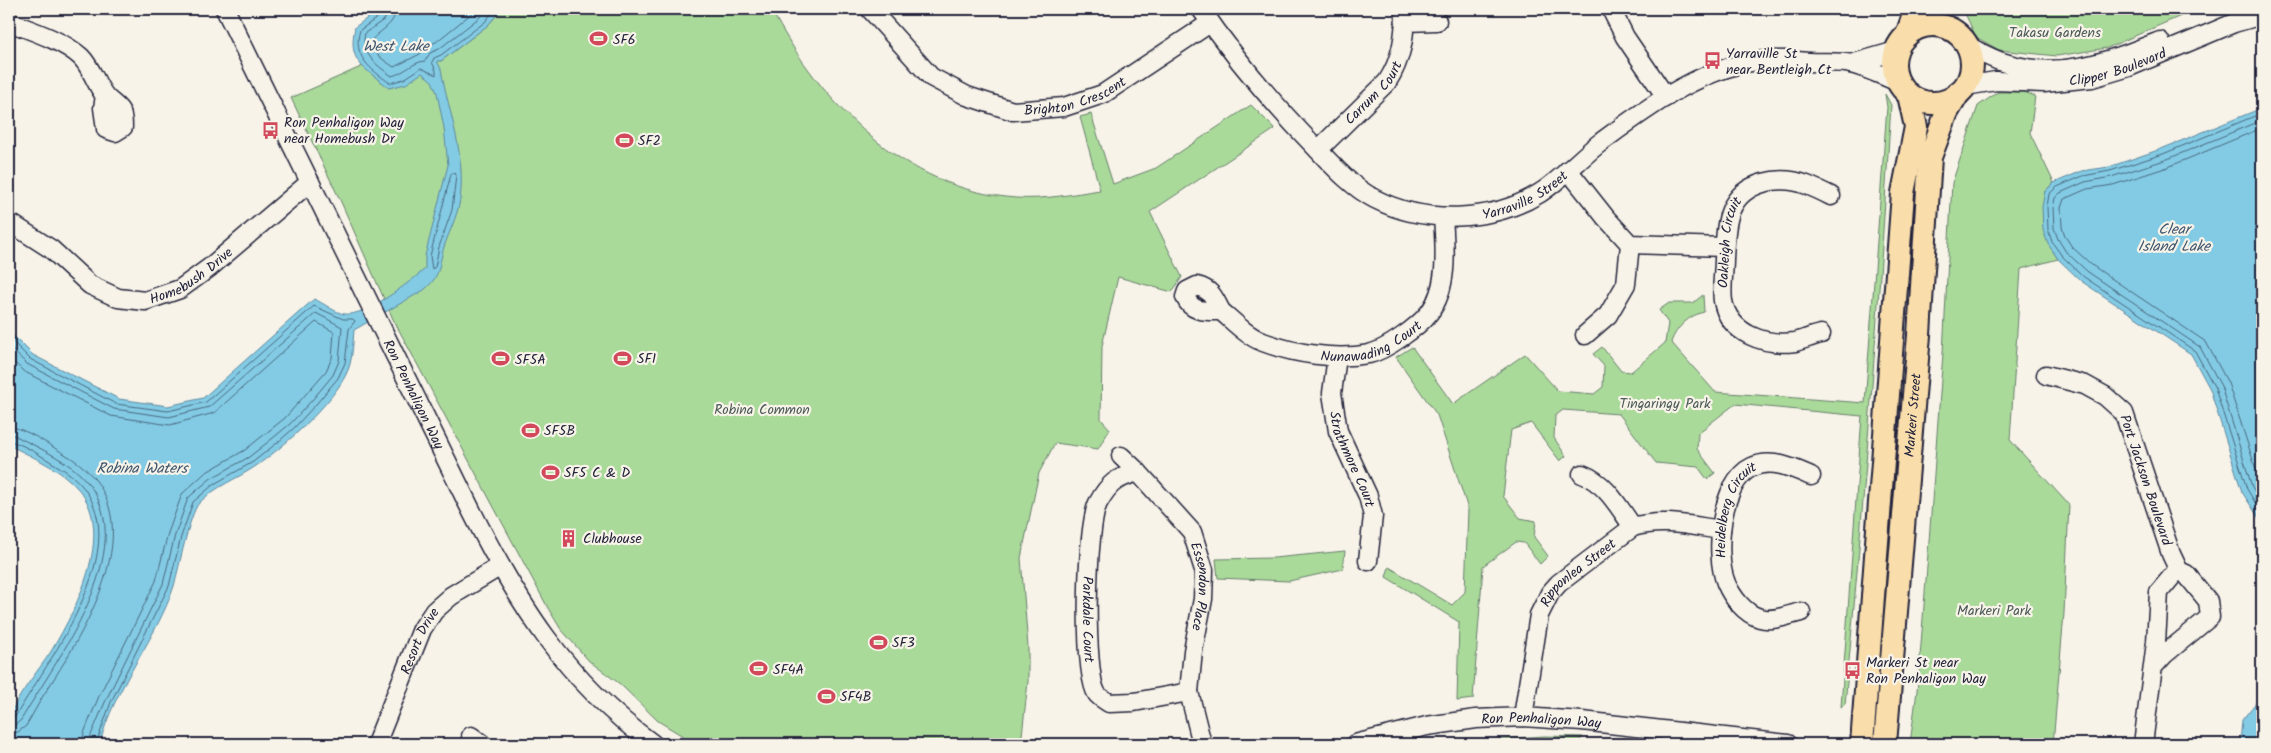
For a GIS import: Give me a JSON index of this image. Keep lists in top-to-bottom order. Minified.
{"streets":{"main road":["Markeri Street"],"street":["Clipper Boulevard","Carrum Court","Brighton Crescent","Yarraville Street","Oakleigh Circuit","Homebush Drive","Nunawading Court","Ron Penhaligon Way","Strathmore Court","Port Jackson Boulevard","Heidelberg Circuit","Ripponlea Street","Essendon Place","Parkdale Court","Resort Drive"]},"crossings":[["Clipper Boulevard","Yarraville Street"],["Clipper Boulevard","Markeri Street"],["Carrum Court","Yarraville Street"],["Brighton Crescent","Yarraville Street"],["Yarraville Street","Nunawading Court"],["Yarraville Street","Markeri Street"],["Homebush Drive","Ron Penhaligon Way"],["Nunawading Court","Strathmore Court"],["Ron Penhaligon Way","Ripponlea Street"],["Ron Penhaligon Way","Resort Drive"],["Heidelberg Circuit","Ripponlea Street"],["Essendon Place","Parkdale Court"]],"water":["West Lake","Clear Island Lake","Robina Waters"],"parks":["Takasu Gardens","Tingaringy Park","Robina Common","Markeri Park"],"places":{"sports":["SF6","SF2","SF1","SF5A","SF5B","SF5 C & D","SF3","SF4A","SF4B"],"bus stop":["Yarraville St near Bentleigh Ct","Ron Penhaligon Way near Homebush Dr","Markeri St near Ron Penhaligon Way"],"building":["Clubhouse"]}}
